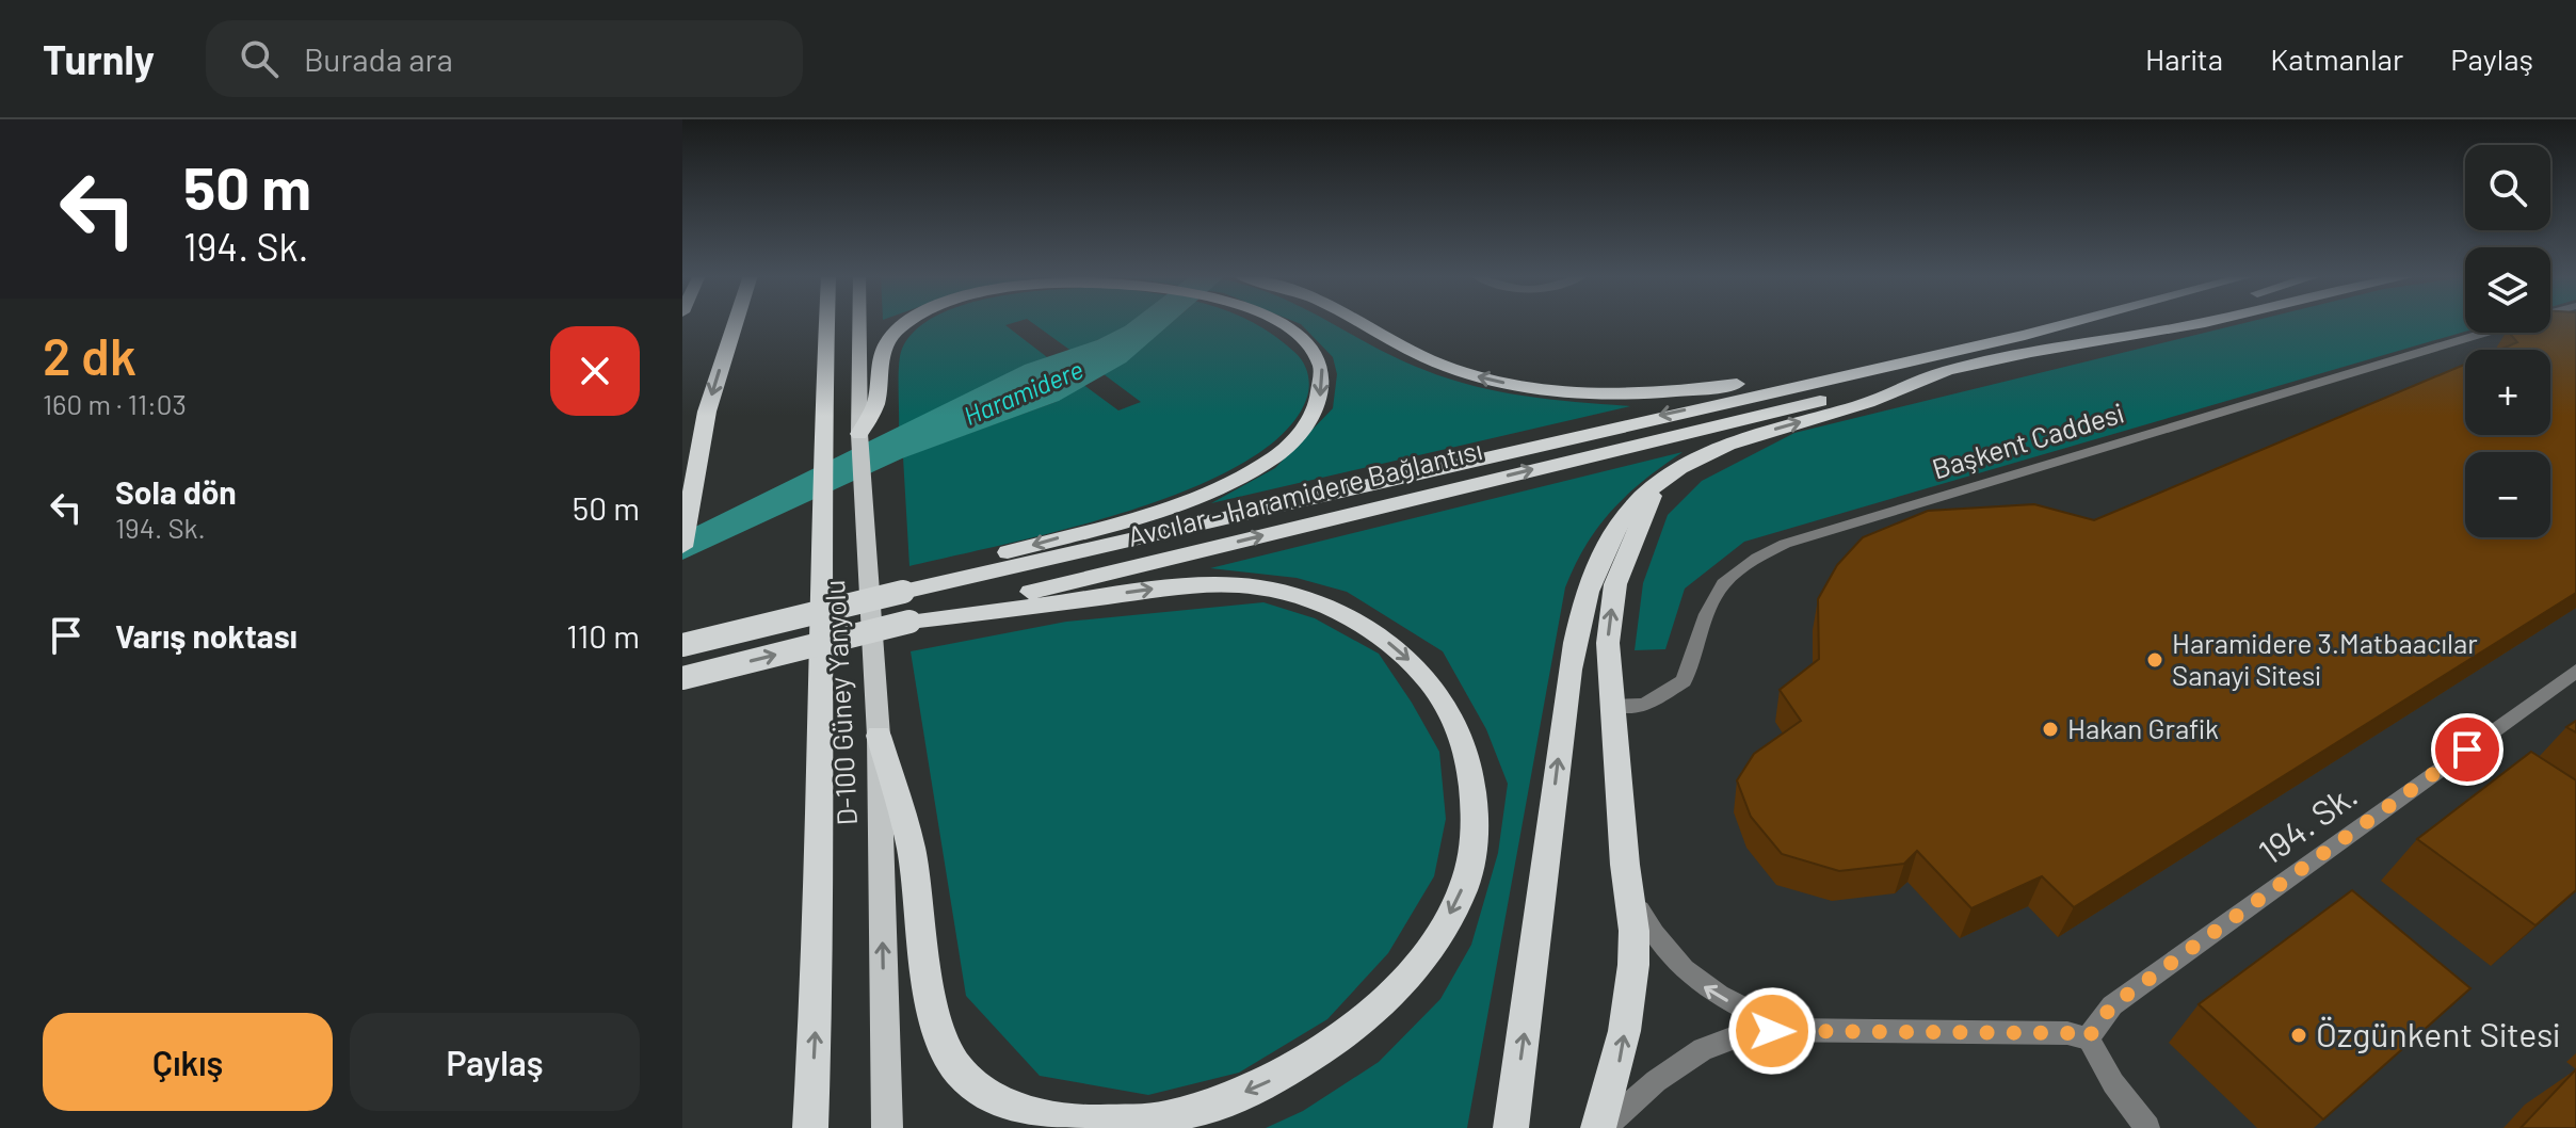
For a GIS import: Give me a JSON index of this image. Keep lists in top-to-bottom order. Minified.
{"streets":{"highway":["Avcılar - Haramidere Bağlantısı"],"main road":["D-100 Güney Yanyolu"],"street":["Başkent Caddesi","194. Sk."]},"one_way":["D-100 Güney Yanyolu"],"water":["Haramidere"],"places":["Haramidere 3.Matbaacılar Sanayi Sitesi","Hakan Grafik","Özgünkent Sitesi"],"page":{"header":"Turnly","search":"Burada ara","nav":["Harita","Katmanlar","Paylaş"],"turn":["50 m","194. Sk."],"map_buttons":["+","−"],"heading":["2 dk","160 m · 11:03"],"list":[{"name":"Sola dön","note":"194. Sk.","value":"50 m"},{"name":"Varış noktası","value":"110 m"}],"buttons":["Çıkış","Paylaş"]}}
